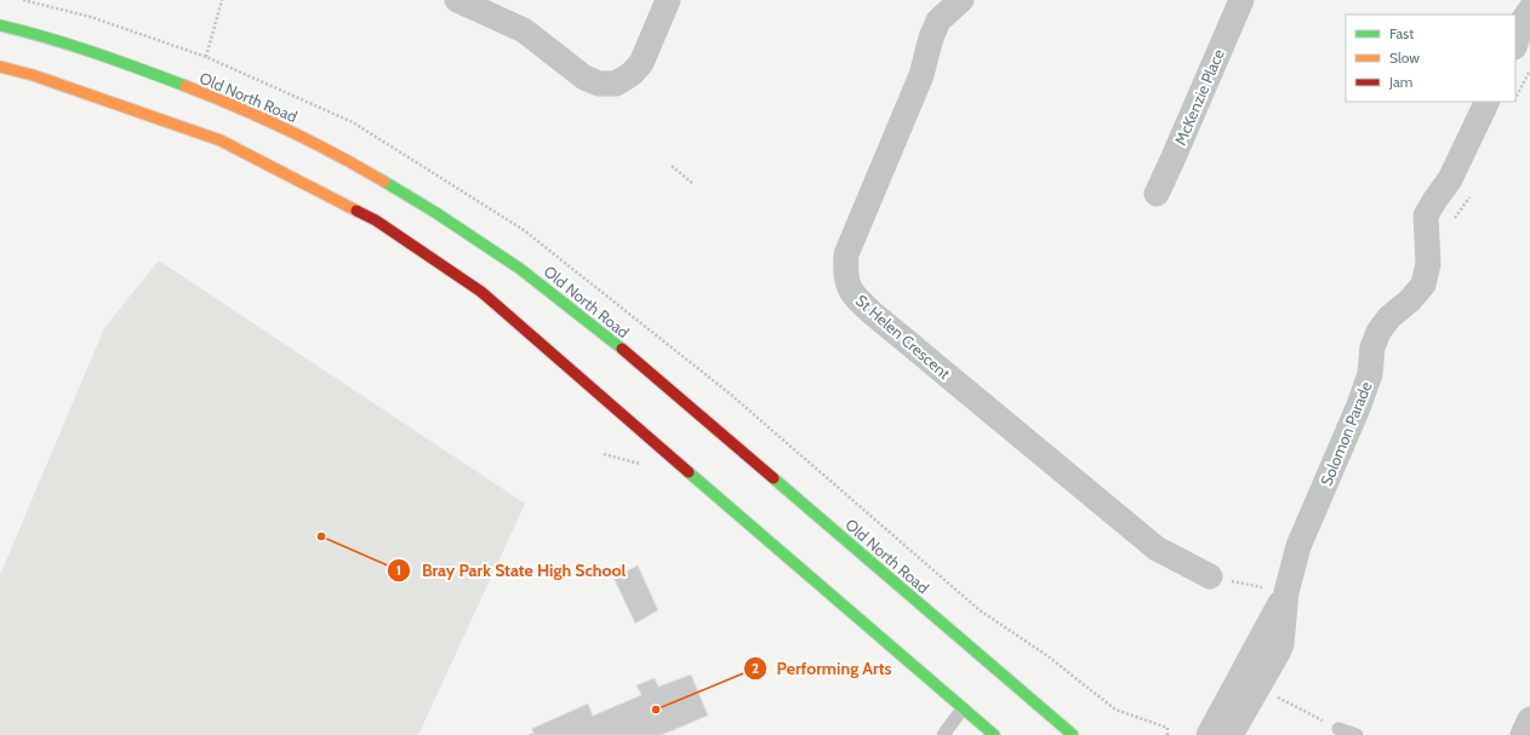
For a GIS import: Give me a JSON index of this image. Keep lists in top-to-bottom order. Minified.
{"streets":{"main road":["Old North Road"],"street":["McKenzie Place","St Helen Crescent","Solomon Parade"]},"places":["Bray Park State High School","Performing Arts"],"legend":["Fast","Slow","Jam"]}
